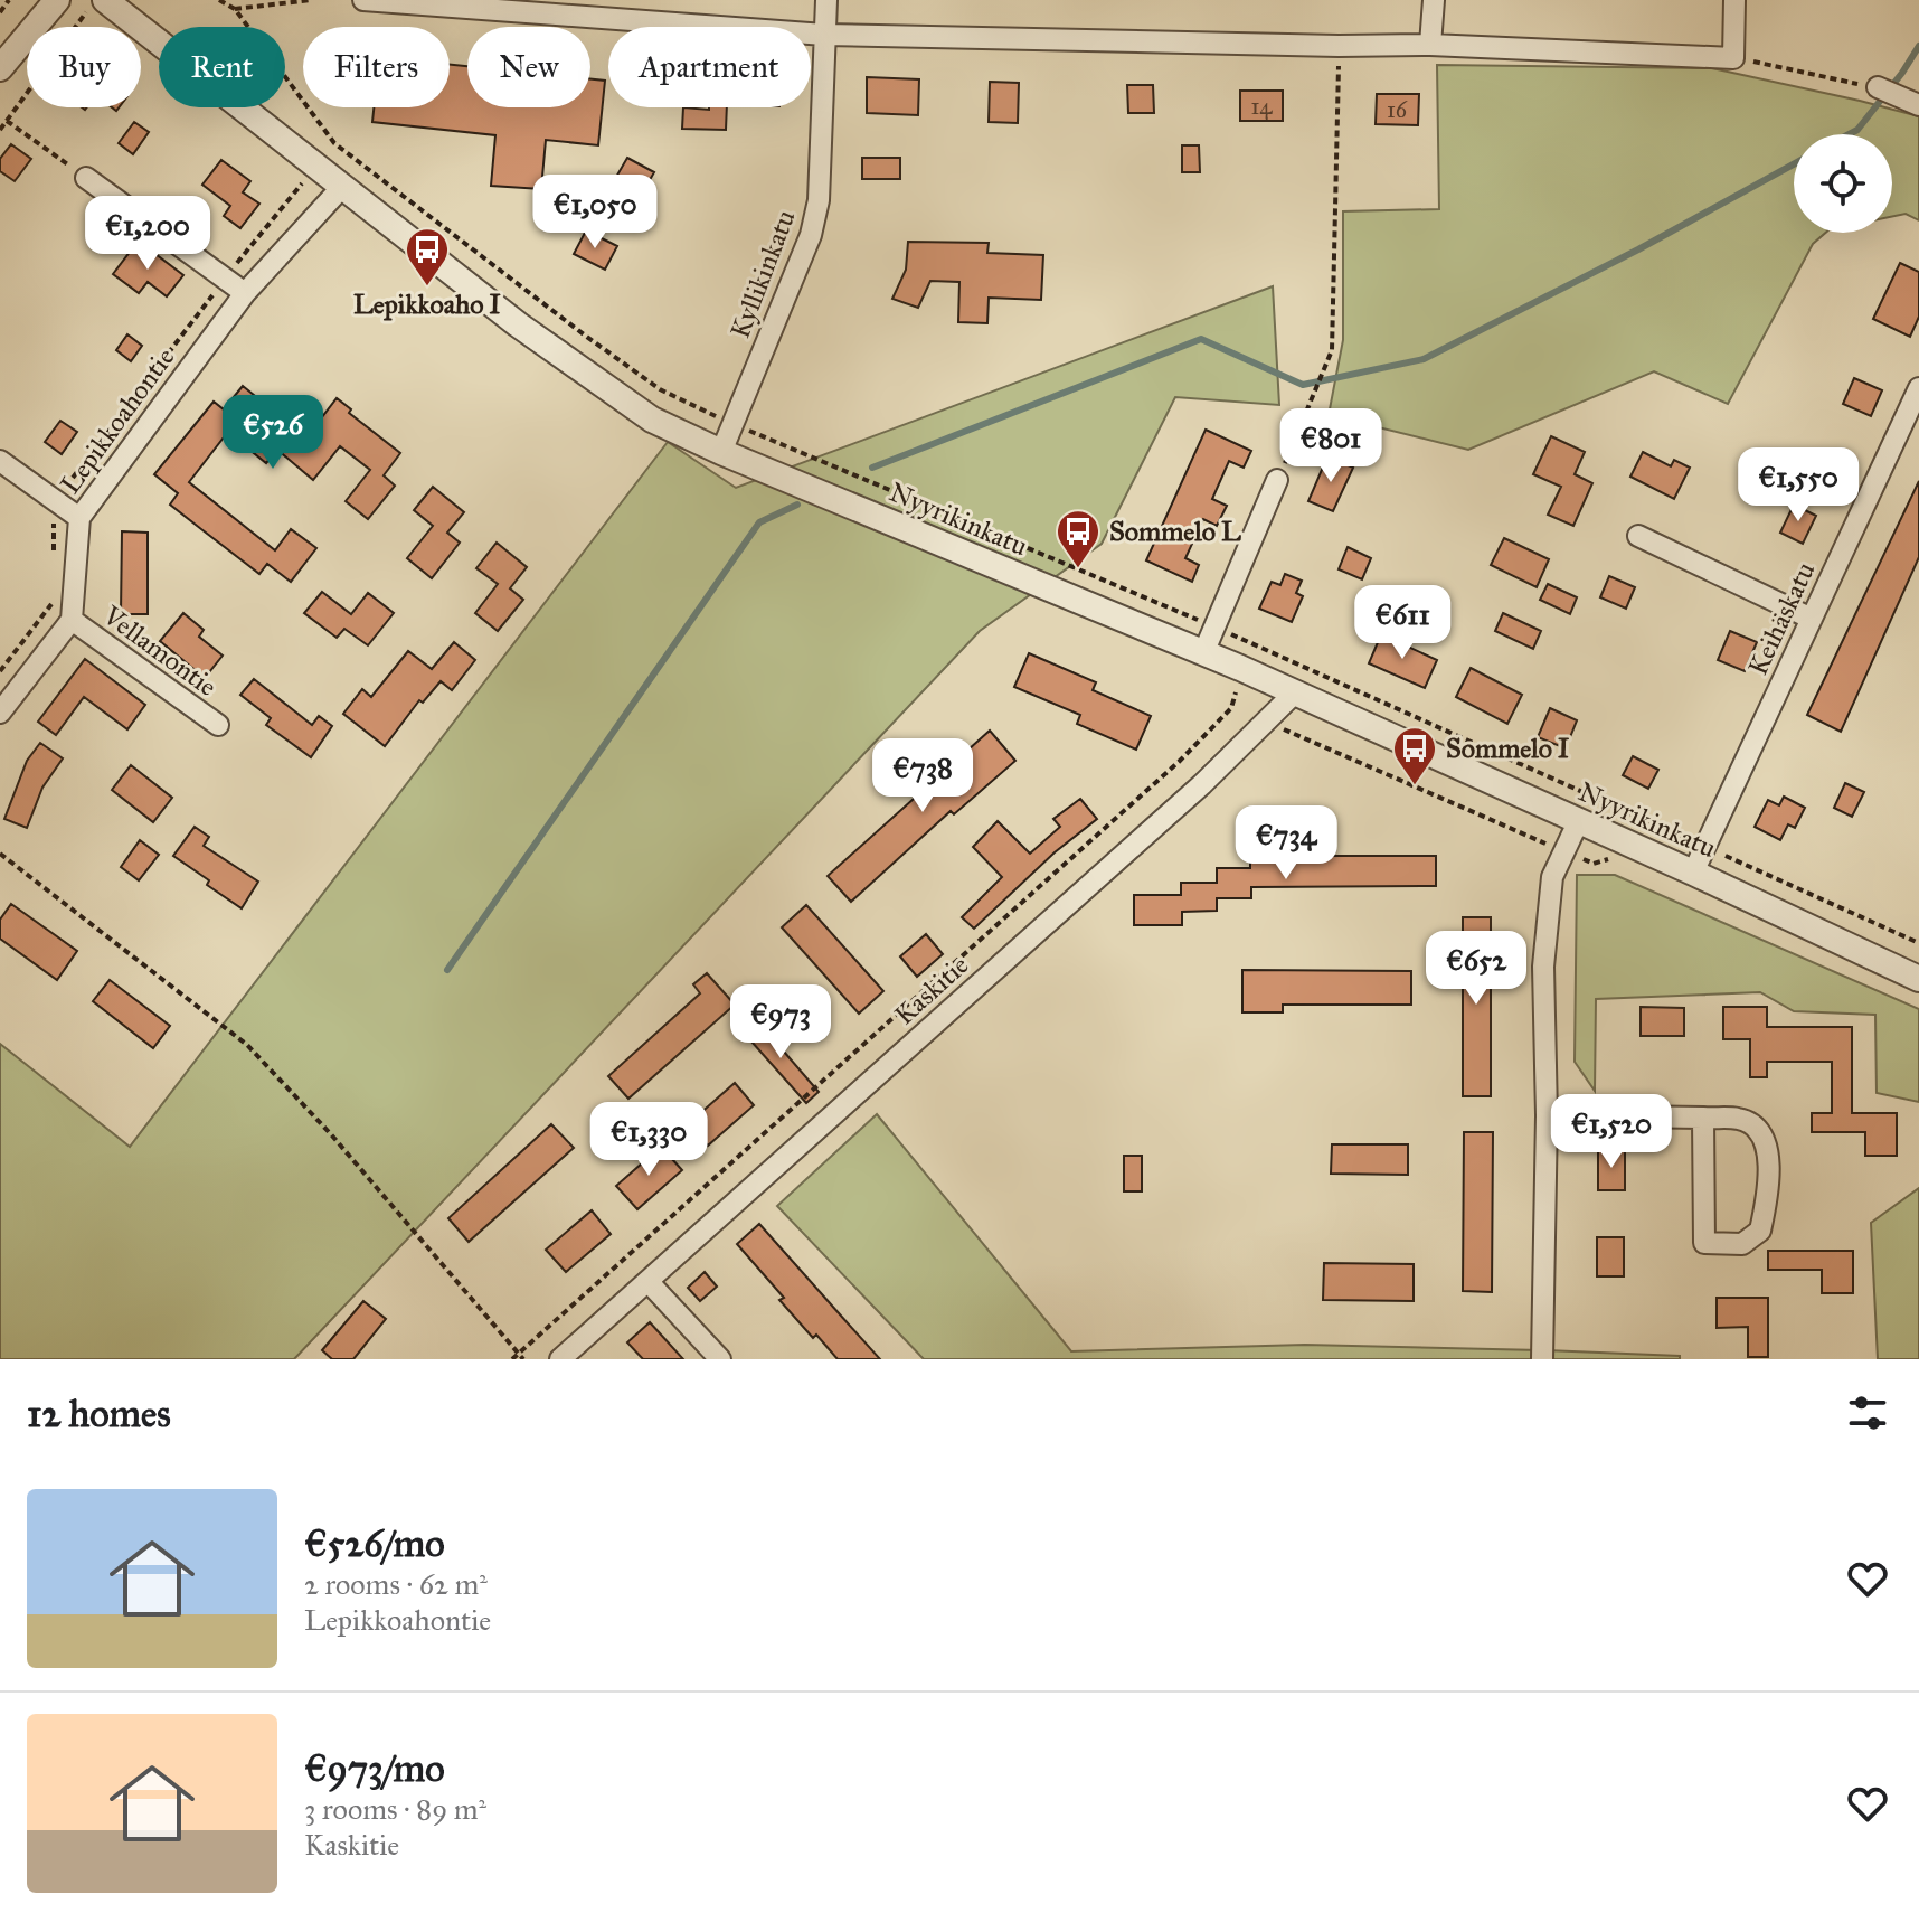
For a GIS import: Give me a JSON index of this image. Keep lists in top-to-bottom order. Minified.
{"streets":{"street":["Kyllikinkatu","Lepikkoahontie","Nyyrikinkatu","Keihäskatu","Vellamontie","Kaskitie"]},"crossings":[["Kyllikinkatu","Nyyrikinkatu"],["Lepikkoahontie","Nyyrikinkatu"],["Lepikkoahontie","Vellamontie"],["Nyyrikinkatu","Keihäskatu"],["Nyyrikinkatu","Kaskitie"]],"places":{"bus stop":["Lepikkoaho I","Sommelo L","Sommelo I"]},"house_numbers":["14","16"],"page":{"chip":["Buy","Rent","Filters","New","Apartment"],"price":["€1,050","€1,200","€526","€801","€1,550","€611","€738","€734","€652","€973","€1,520","€1,330"],"heading":"12 homes","list":[{"name":"€526/mo","note":"2 rooms · 62 m² · Lepikkoahontie"},{"name":"€973/mo","note":"3 rooms · 89 m² · Kaskitie"}]}}
